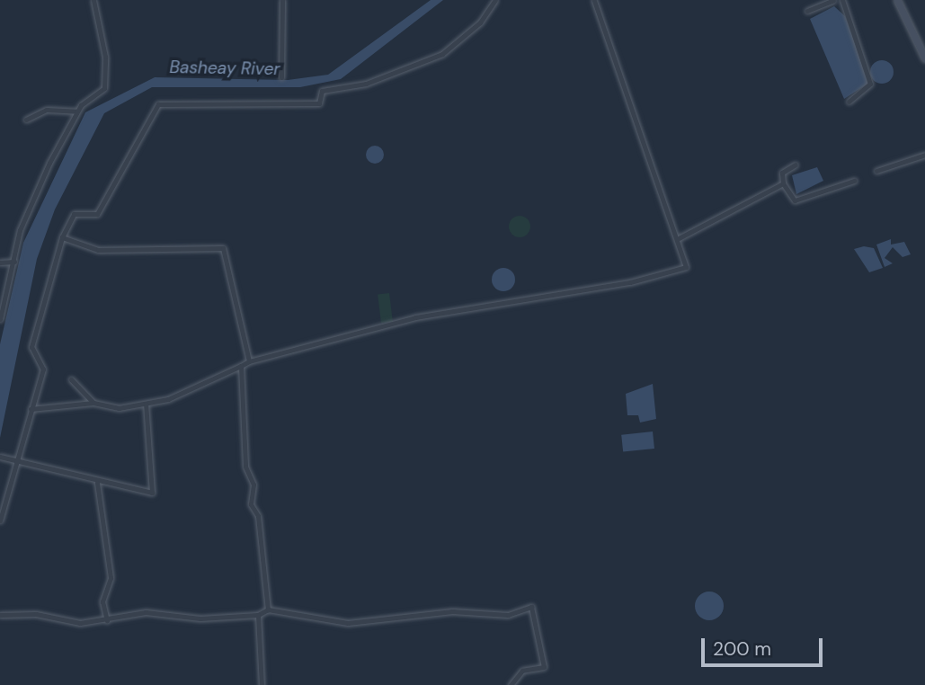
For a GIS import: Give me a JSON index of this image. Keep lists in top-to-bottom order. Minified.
{"water":["Basheay River"],"scale_bar":"200 m"}
